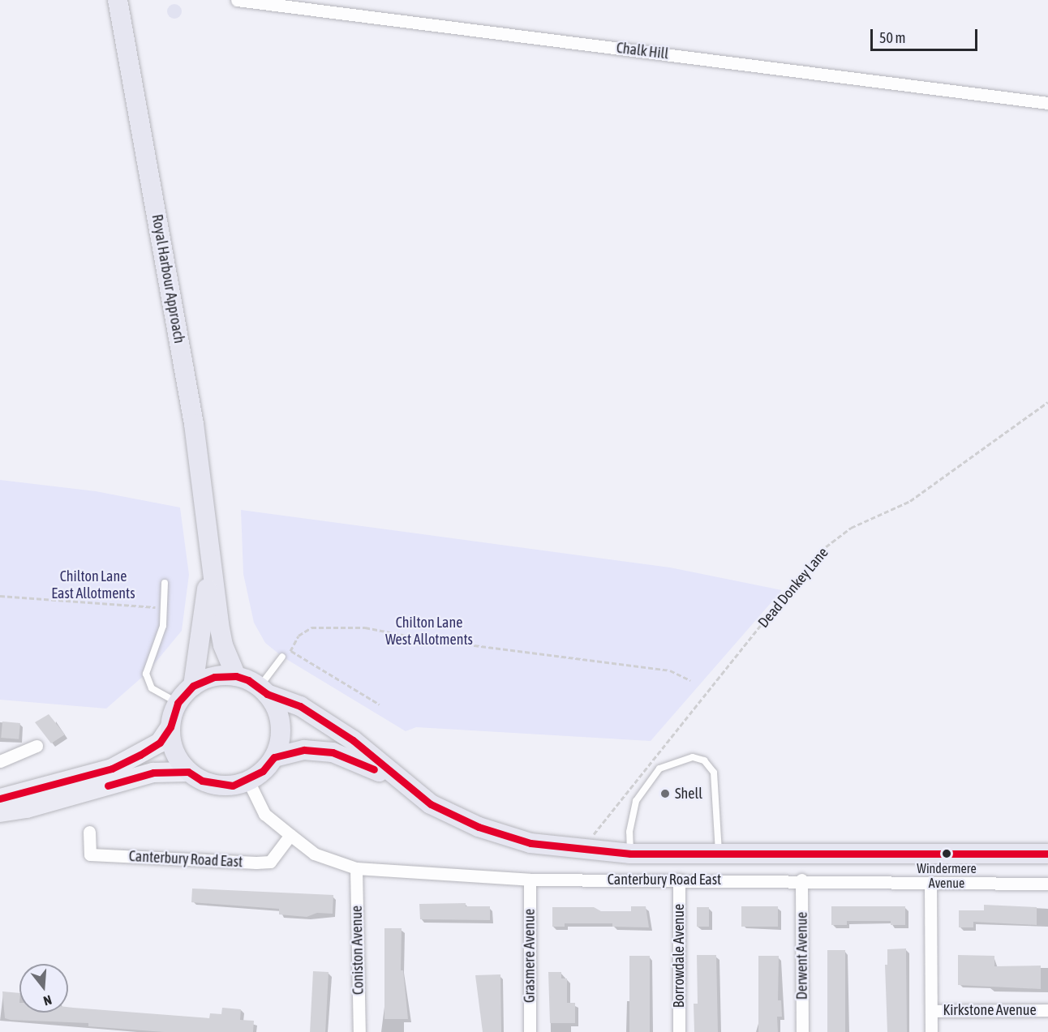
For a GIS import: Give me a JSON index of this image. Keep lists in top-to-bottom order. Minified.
{"streets":{"highway":["Royal Harbour Approach","Canterbury Road East"],"street":["Chalk Hill","Coniston Avenue","Grasmere Avenue","Borrowdale Avenue","Derwent Avenue","Kirkstone Avenue"],"path":["Dead Donkey Lane"]},"crossings":[["Royal Harbour Approach","Canterbury Road East"],["Canterbury Road East","Coniston Avenue"],["Canterbury Road East","Grasmere Avenue"],["Canterbury Road East","Borrowdale Avenue"],["Canterbury Road East","Derwent Avenue"]],"parks":["Chilton Lane East Allotments","Chilton Lane West Allotments"],"places":["Shell","Windermere Avenue"],"scale_bar":"50 m","north":"bottom"}
